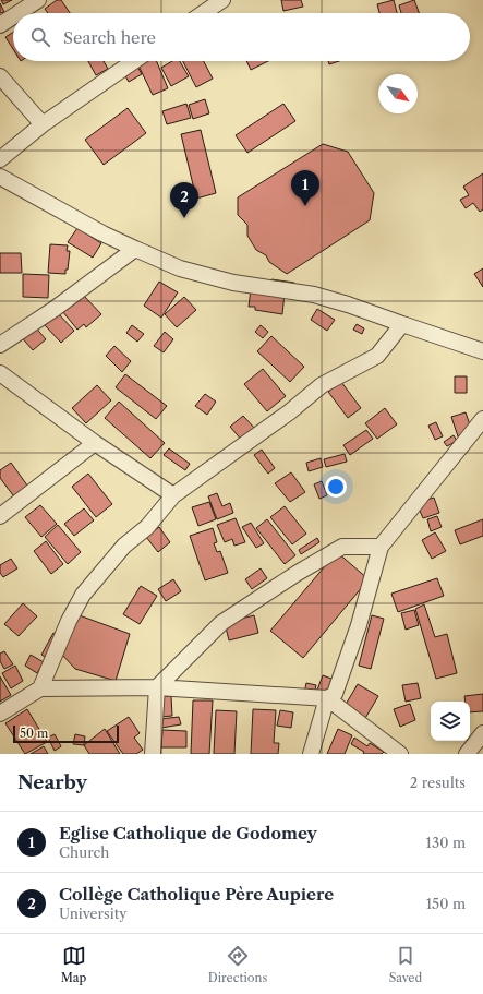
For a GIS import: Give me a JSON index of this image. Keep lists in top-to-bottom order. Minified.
{"scale_bar":"50 m","north":"bottom right","page":{"search":"Search here","pins":["1","2"],"scale":"50 m","heading":["Nearby","2 results"],"list":[{"mark":"1","name":"Eglise Catholique de Godomey","note":"Church","value":"130 m"},{"mark":"2","name":"Collège Catholique Père Aupiere","note":"University","value":"150 m"}],"nav":["Map","Directions","Saved"]}}
